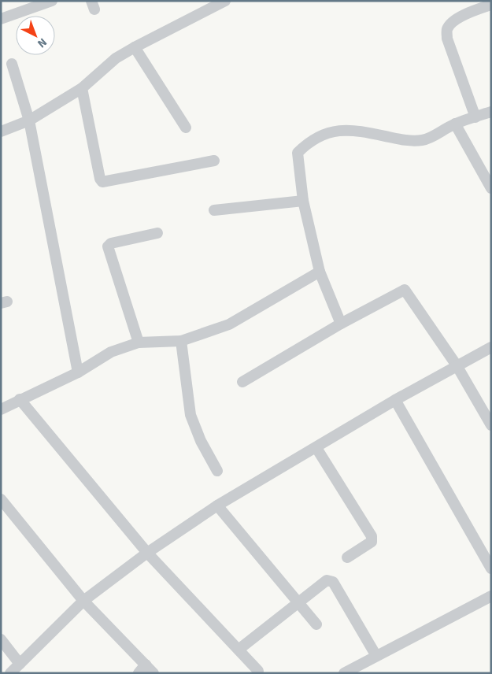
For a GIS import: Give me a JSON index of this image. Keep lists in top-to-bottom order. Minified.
{"north":"bottom right"}
